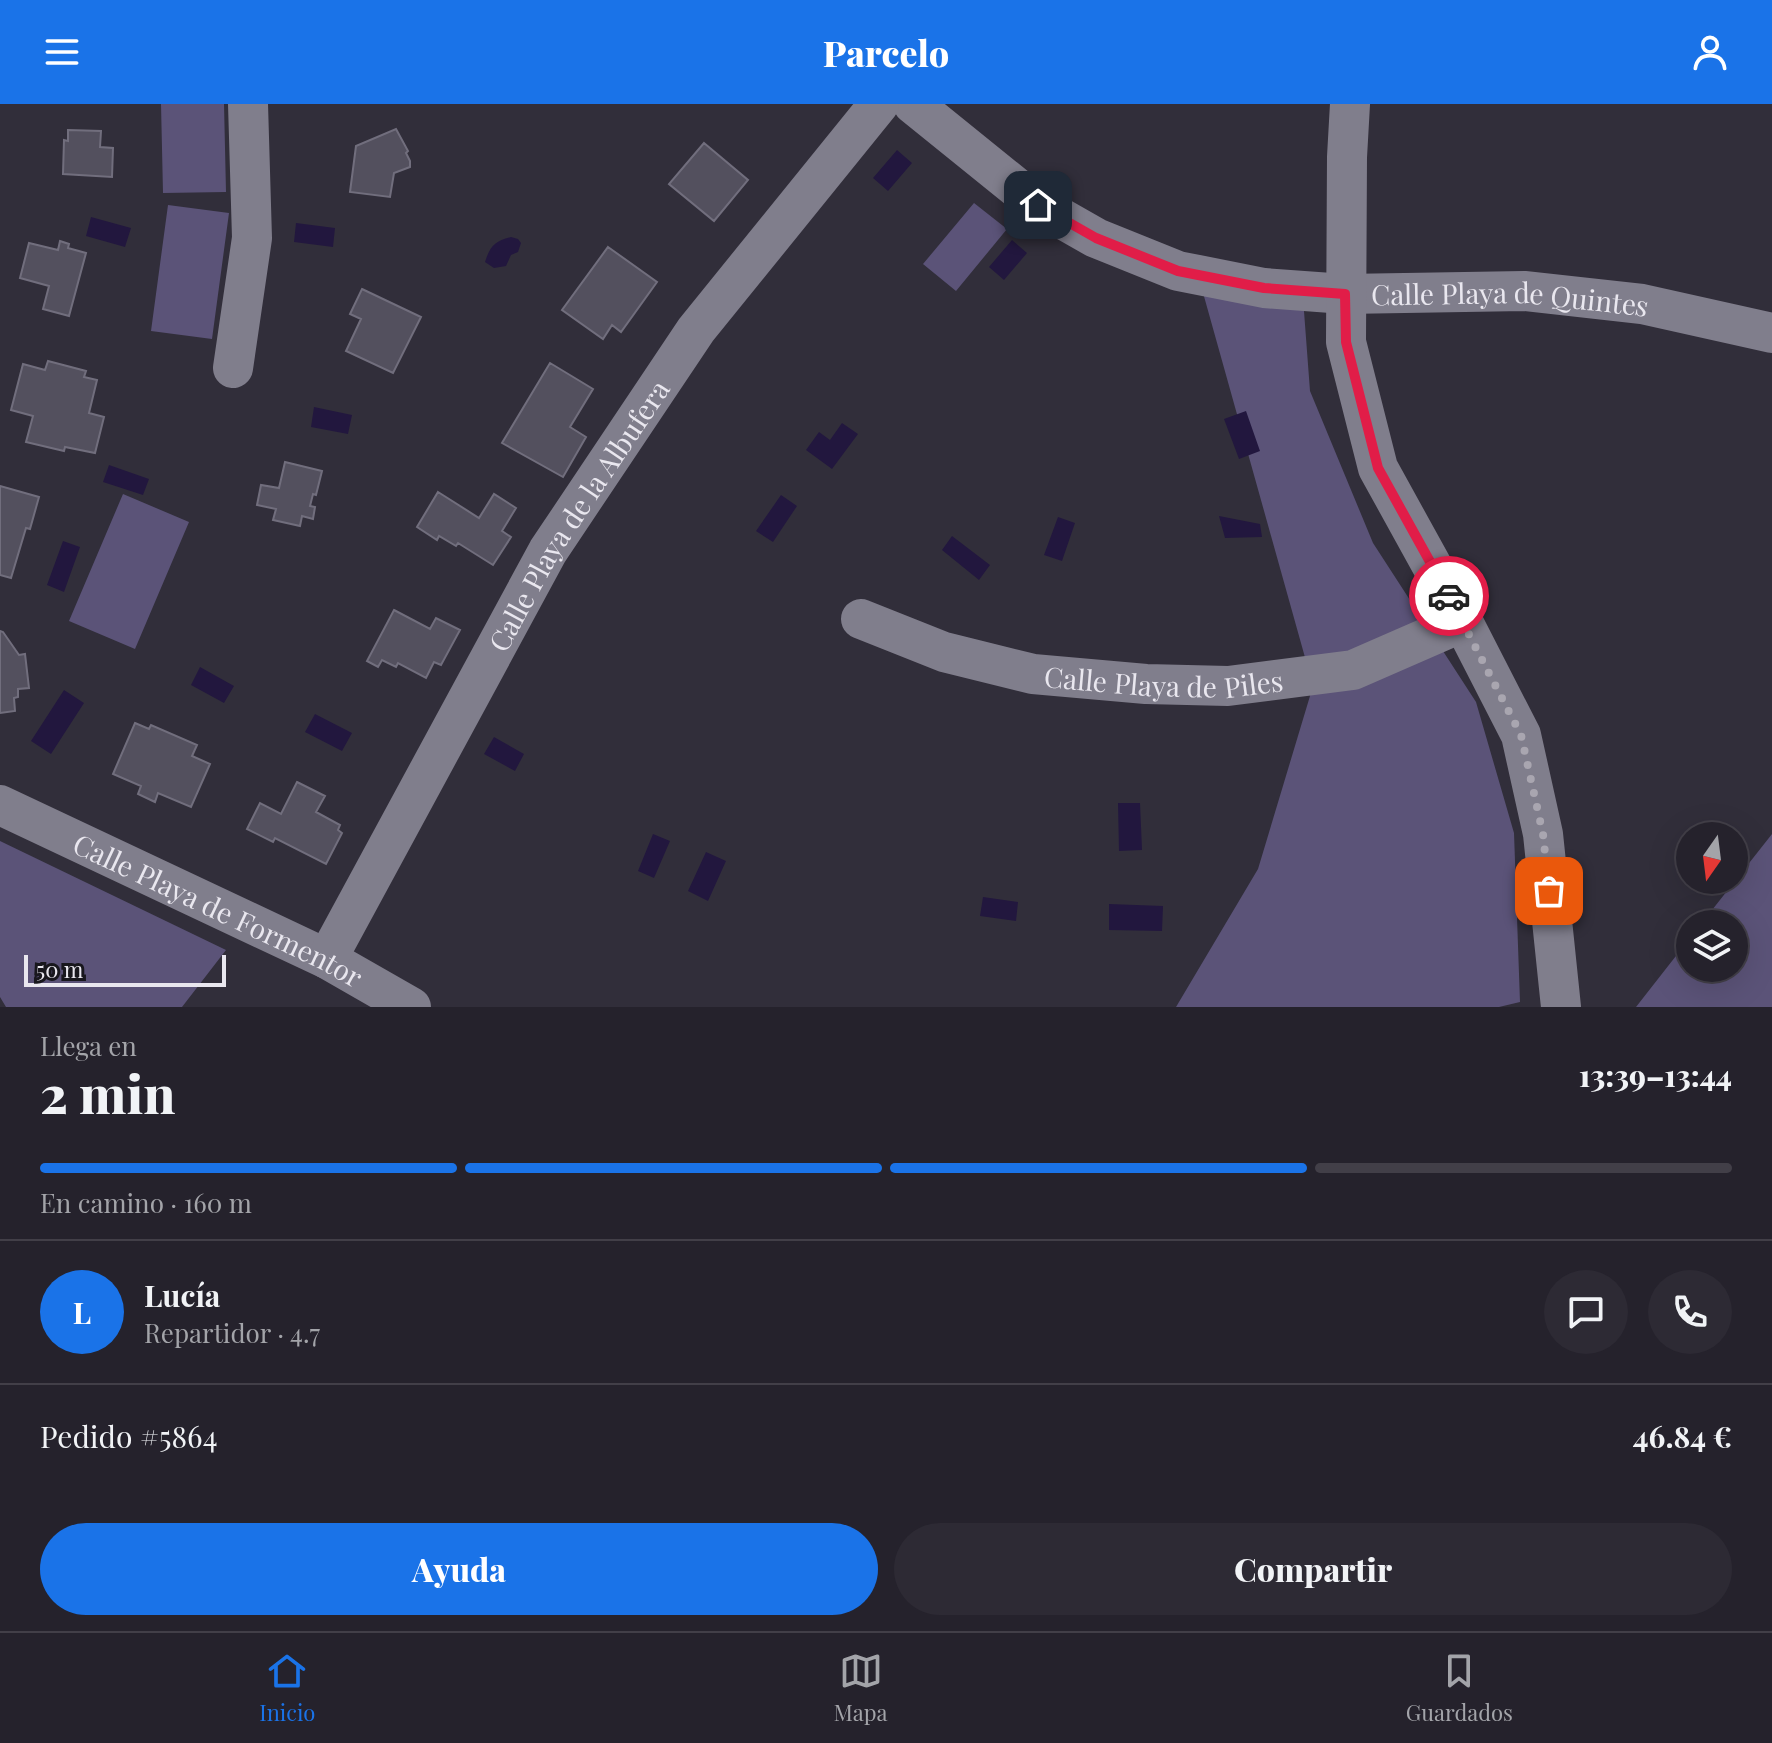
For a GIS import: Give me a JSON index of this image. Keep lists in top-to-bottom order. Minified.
{"streets":{"street":["Calle Playa de Quintes","Calle Playa de la Albufera","Calle Playa de Piles","Calle Playa de Formentor"]},"crossings":[["Calle Playa de la Albufera","Calle Playa de Formentor"]],"scale_bar":"50 m","north":"bottom","page":{"header":"Parcelo","scale":"50 m","heading":["2 min","Llega en","13:39–13:44"],"panel":["Lucía","Repartidor · 4.7","Pedido #5864","46.84 €"],"bar":"En camino · 160 m","round":"L","buttons":["Ayuda","Compartir"],"tabs":["Inicio","Mapa","Guardados"]}}
